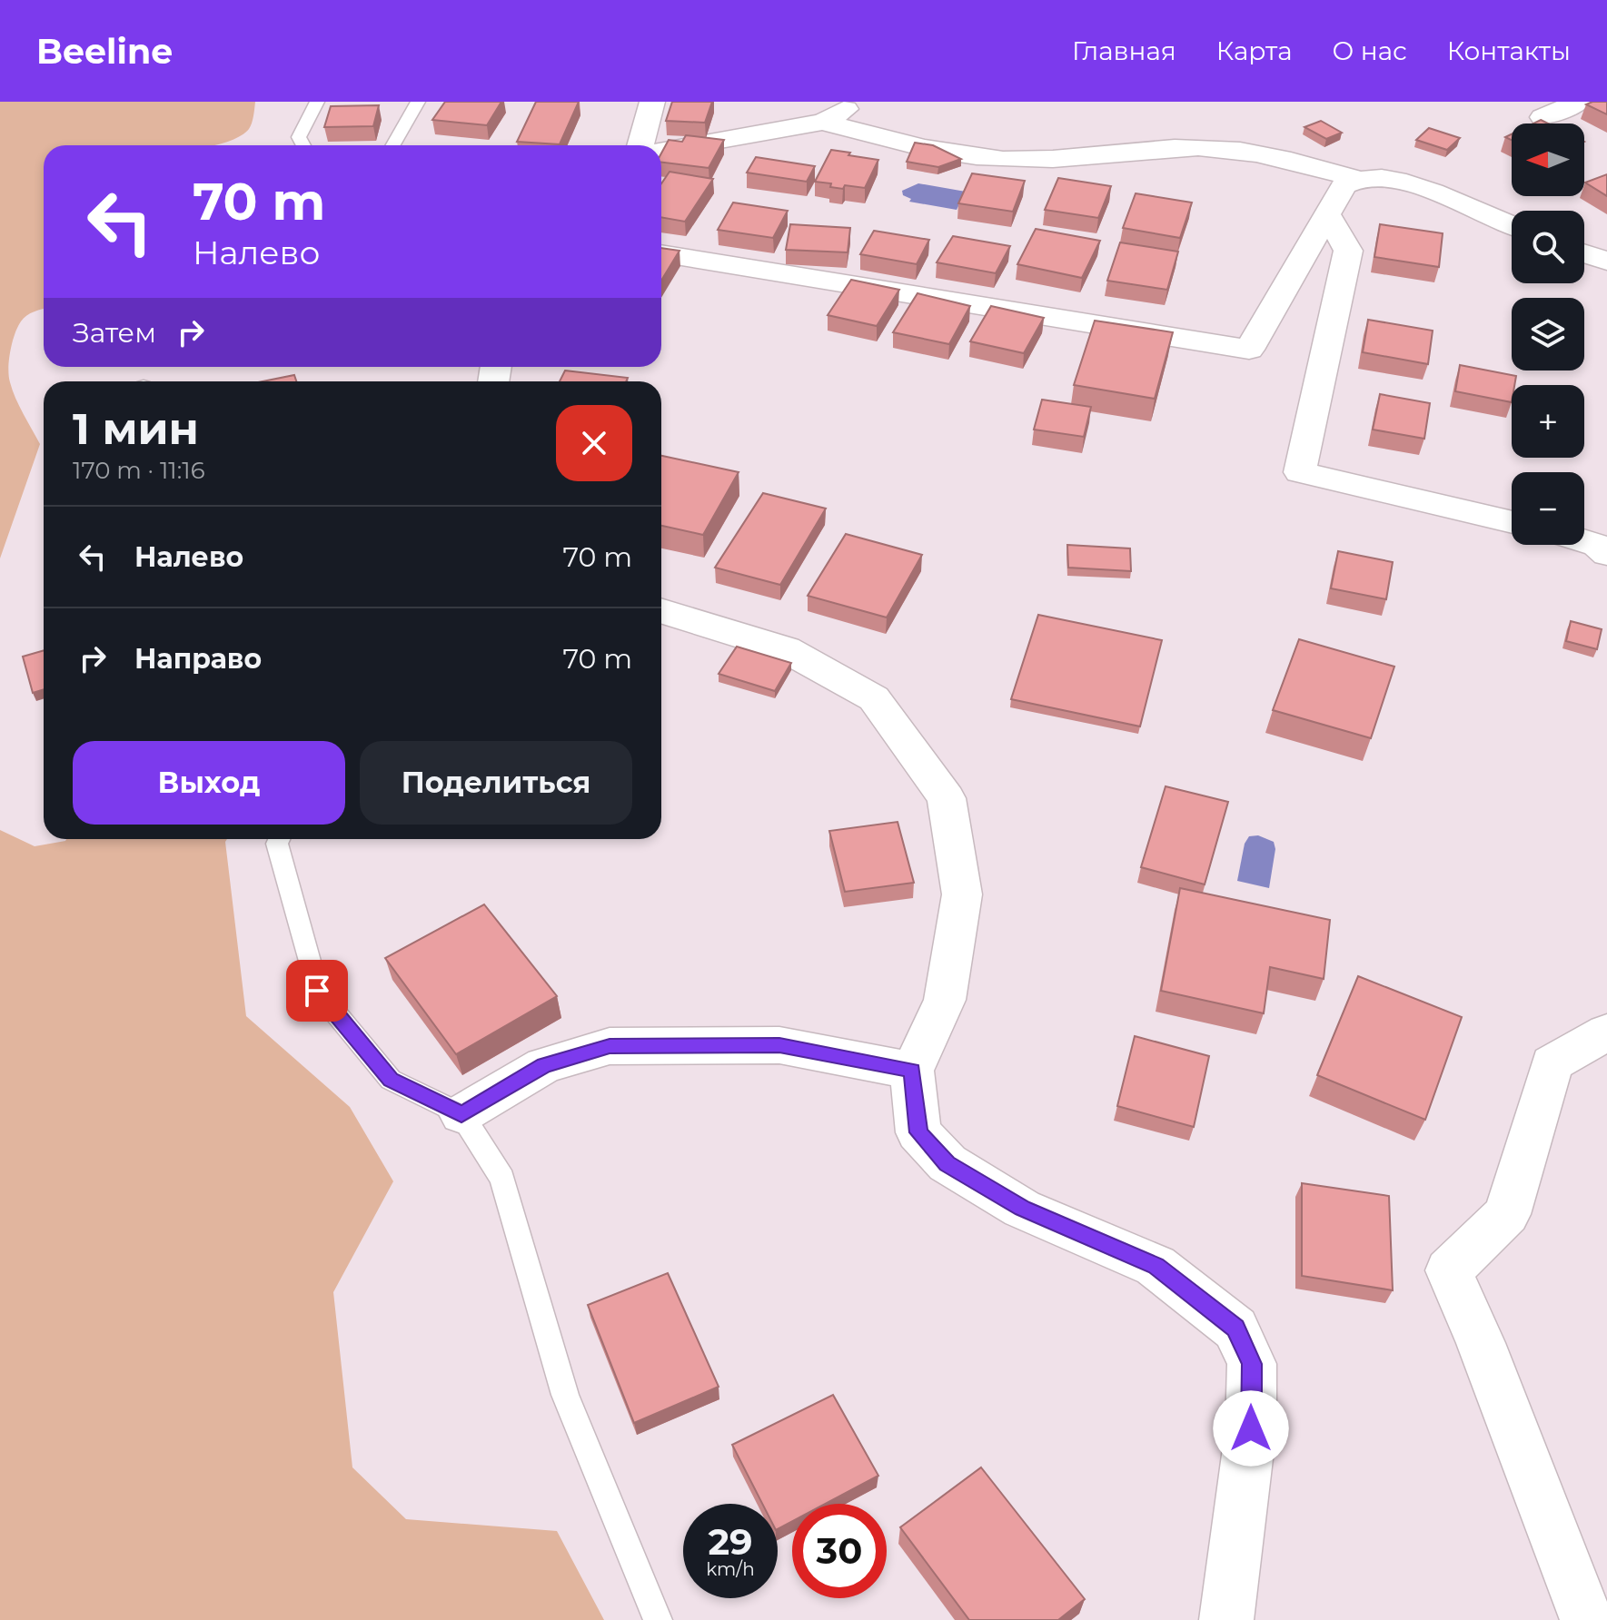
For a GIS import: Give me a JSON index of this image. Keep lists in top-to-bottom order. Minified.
{"north":"left","page":{"header":"Beeline","nav":["Главная","Карта","О нас","Контакты"],"map_buttons":["+","−"],"turn":["70 m","Налево"],"then":"Затем","heading":["1 мин","170 m · 11:16"],"list":[{"name":"Налево","value":"70 m"},{"name":"Направо","value":"70 m"}],"buttons":["Выход","Поделиться"],"speed":"29 km/h","limit":"30"}}
